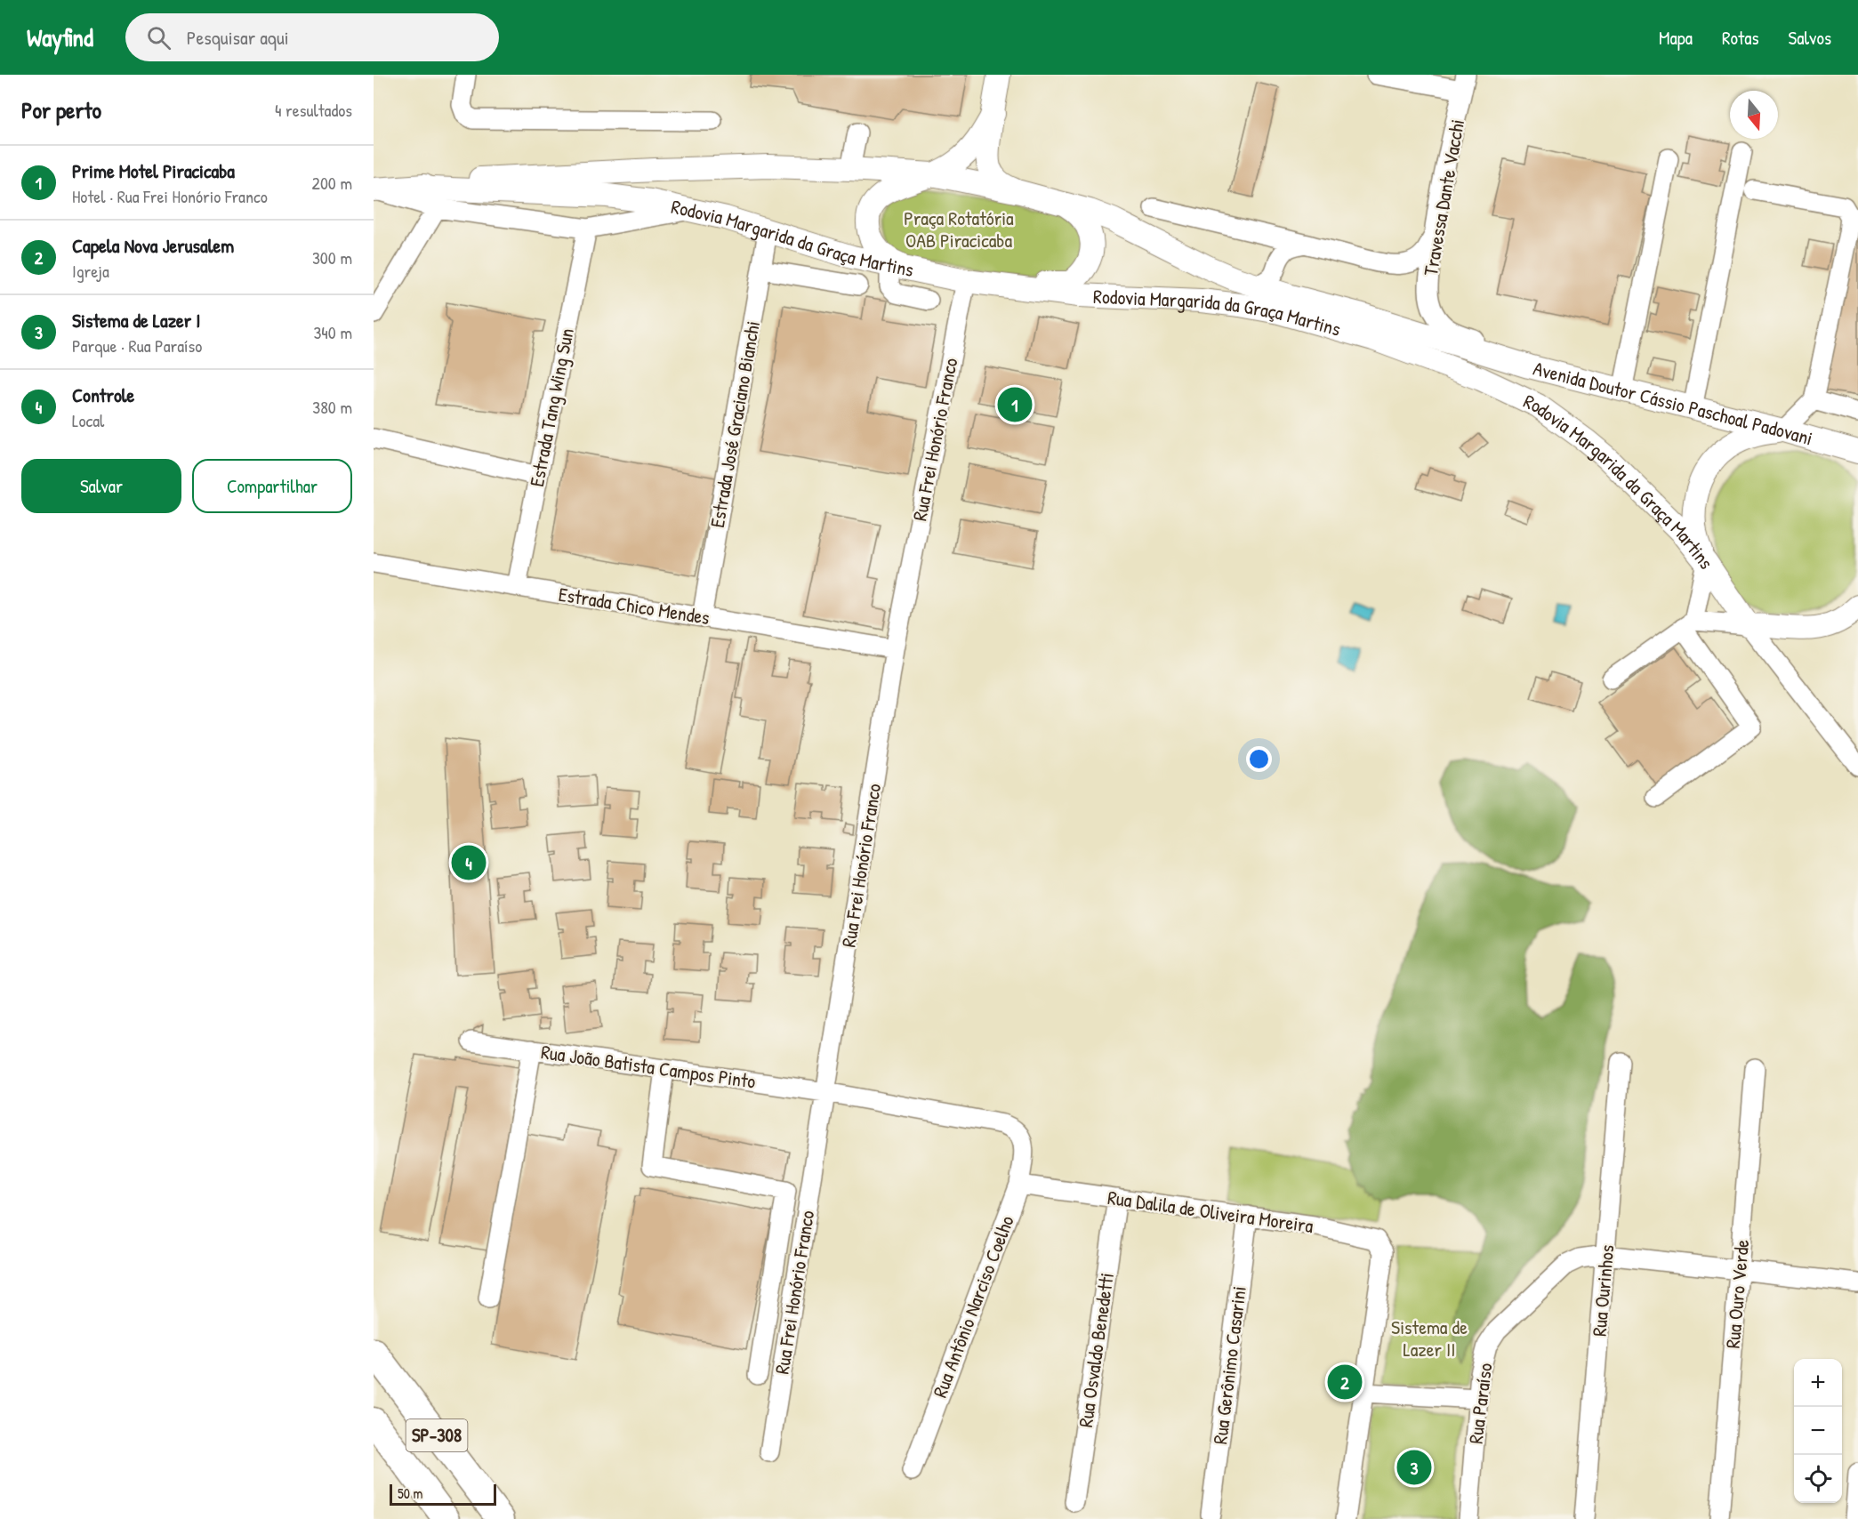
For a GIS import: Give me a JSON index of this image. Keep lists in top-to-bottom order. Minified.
{"streets":{"highway":["SP-308"],"main road":["Rodovia Margarida da Graça Martins","Avenida Doutor Cássio Paschoal Padovani"],"street":["Travessa Dante Vacchi","Estrada Tang Wing Sun","Estrada José Graciano Bianchi","Rua Frei Honório Franco","Estrada Chico Mendes","Rua João Batista Campos Pinto","Rua Dalila de Oliveira Moreira","Rua Ourinhos","Rua Ouro Verde","Rua Antônio Narciso Coelho","Rua Osvaldo Benedetti","Rua Gerônimo Casarini","Rua Paraíso"]},"crossings":[["Travessa Dante Vacchi","Rodovia Margarida da Graça Martins"],["Travessa Dante Vacchi","Avenida Doutor Cássio Paschoal Padovani"],["Rodovia Margarida da Graça Martins","Avenida Doutor Cássio Paschoal Padovani"],["Rodovia Margarida da Graça Martins","Estrada José Graciano Bianchi"],["Rodovia Margarida da Graça Martins","Rua Frei Honório Franco"],["Estrada Tang Wing Sun","Estrada Chico Mendes"],["Estrada José Graciano Bianchi","Estrada Chico Mendes"],["Rua Frei Honório Franco","Estrada Chico Mendes"],["Rua Frei Honório Franco","Rua João Batista Campos Pinto"],["Rua João Batista Campos Pinto","Rua Antônio Narciso Coelho"],["Rua Dalila de Oliveira Moreira","Rua Antônio Narciso Coelho"],["Rua Dalila de Oliveira Moreira","Rua Osvaldo Benedetti"],["Rua Dalila de Oliveira Moreira","Rua Gerônimo Casarini"],["Rua Ourinhos","Rua Paraíso"],["Rua Ouro Verde","Rua Paraíso"]],"parks":["Praça Rotatória OAB Piracicaba","Sistema de Lazer II"],"scale_bar":"50 m","north":"bottom","page":{"header":"Wayfind","search":"Pesquisar aqui","nav":["Mapa","Rotas","Salvos"],"heading":["Por perto","4 resultados"],"list":[{"mark":"1","name":"Prime Motel Piracicaba","note":"Hotel · Rua Frei Honório Franco","value":"200 m"},{"mark":"2","name":"Capela Nova Jerusalem","note":"Igreja","value":"300 m"},{"mark":"3","name":"Sistema de Lazer I","note":"Parque · Rua Paraíso","value":"340 m"},{"mark":"4","name":"Controle","note":"Local","value":"380 m"}],"pins":["1","4","2","3"],"buttons":["Salvar","Compartilhar"],"map_buttons":["+","−"],"scale":"50 m"}}
